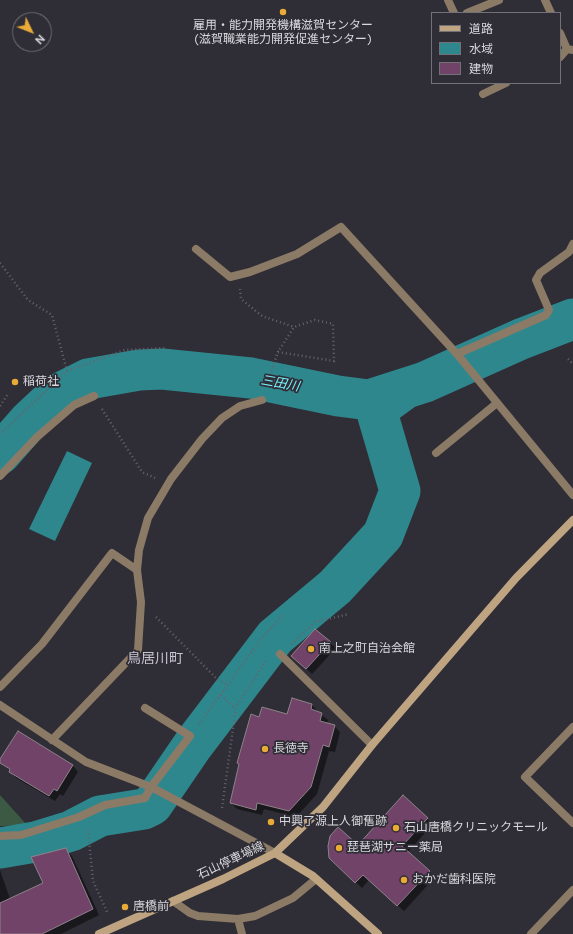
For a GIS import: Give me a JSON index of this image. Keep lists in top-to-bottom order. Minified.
{"streets":{"street":["石山停車場線"]},"districts":["鳥居川町"],"water":["三田川"],"places":["雇用・能力開発機構滋賀センター (滋賀職業能力開発促進センター)","稲荷社","南上之町自治会館","長徳寺","中興了源上人御𦾔跡","石山唐橋クリニックモール","琵琶湖サニー薬局","おかだ歯科医院","唐橋前"],"legend":["道路","水域","建物"],"north":"bottom right"}
